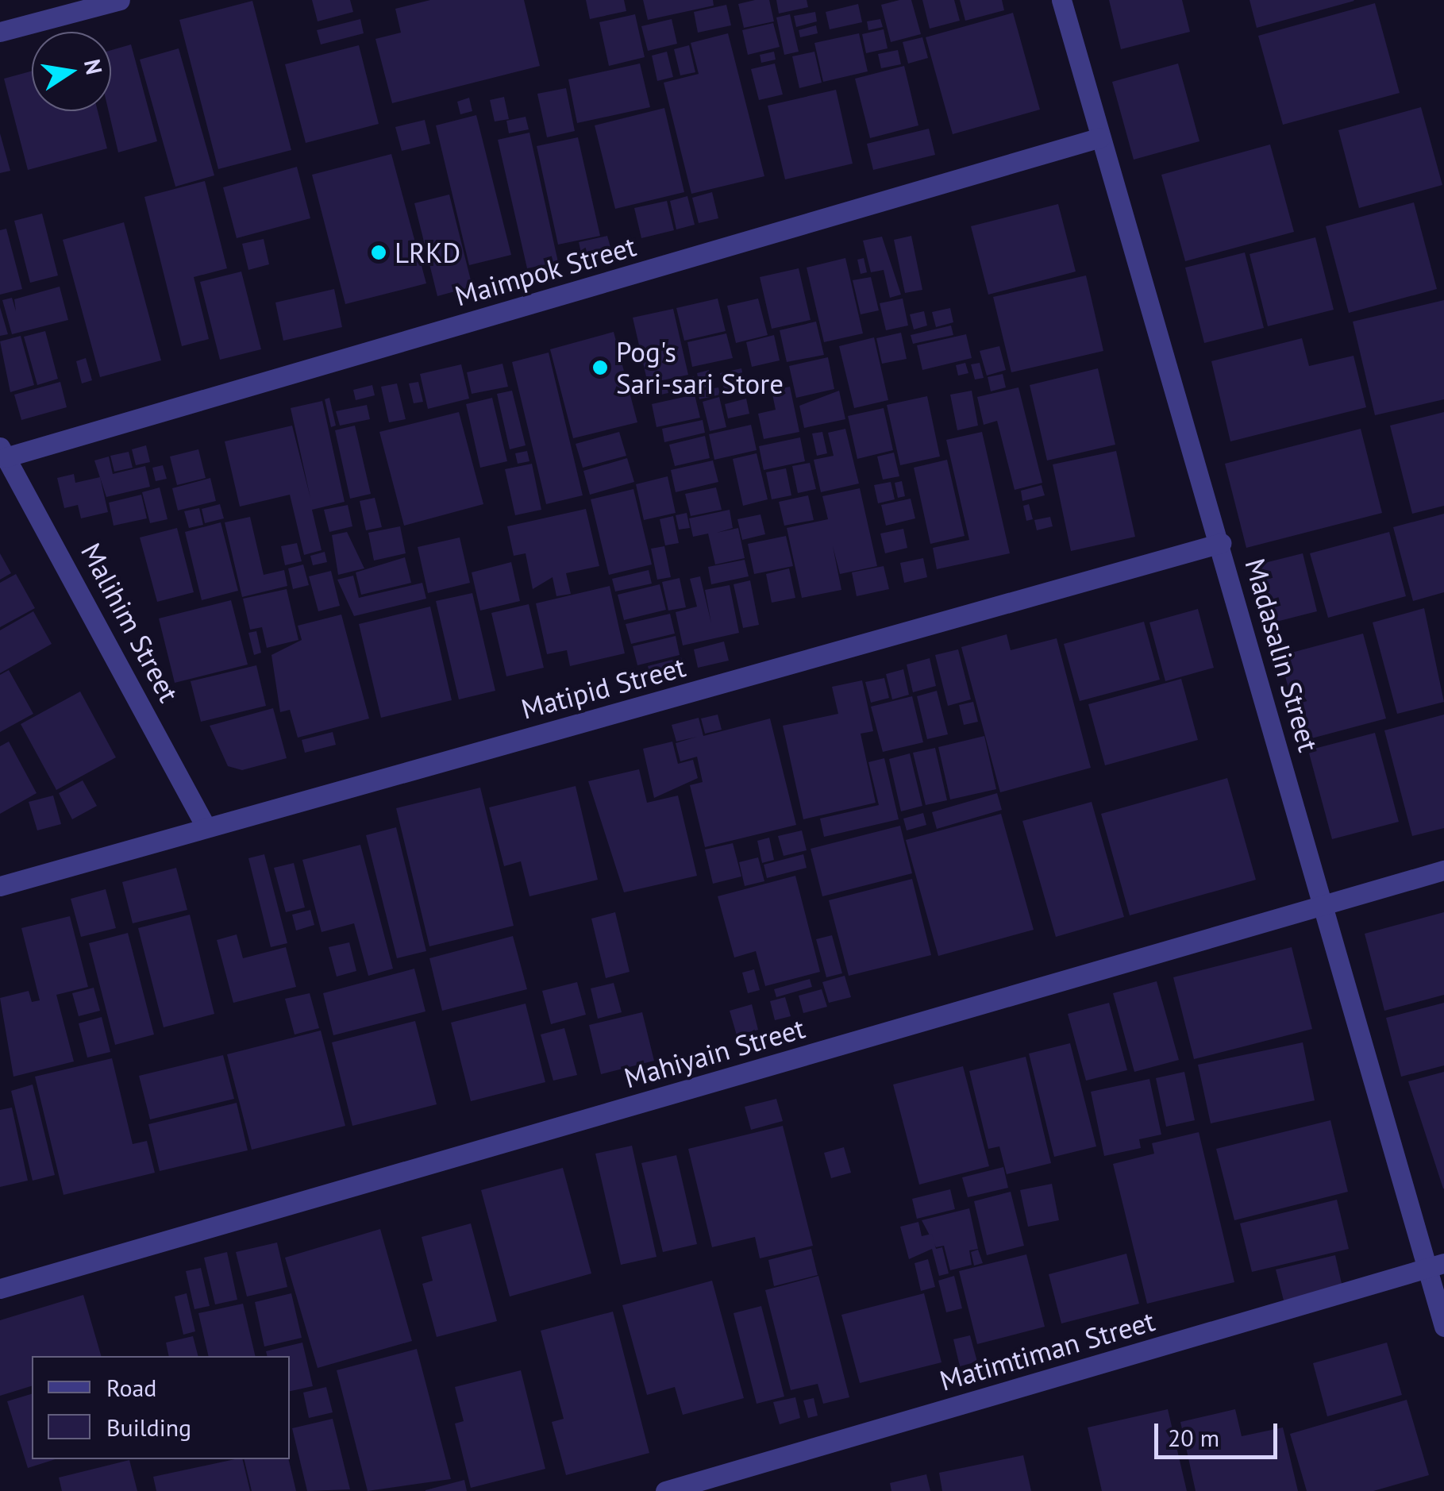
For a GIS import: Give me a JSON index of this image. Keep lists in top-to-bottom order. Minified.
{"streets":{"street":["Maimpok Street","Malihim Street","Madasalin Street","Matipid Street","Mahiyain Street","Matimtiman Street"]},"crossings":[["Maimpok Street","Malihim Street"],["Maimpok Street","Madasalin Street"],["Malihim Street","Matipid Street"],["Madasalin Street","Matipid Street"],["Madasalin Street","Mahiyain Street"],["Madasalin Street","Matimtiman Street"]],"places":["LRKD","Pog's Sari-sari Store"],"legend":["Road","Building"],"scale_bar":"20 m","north":"right"}
